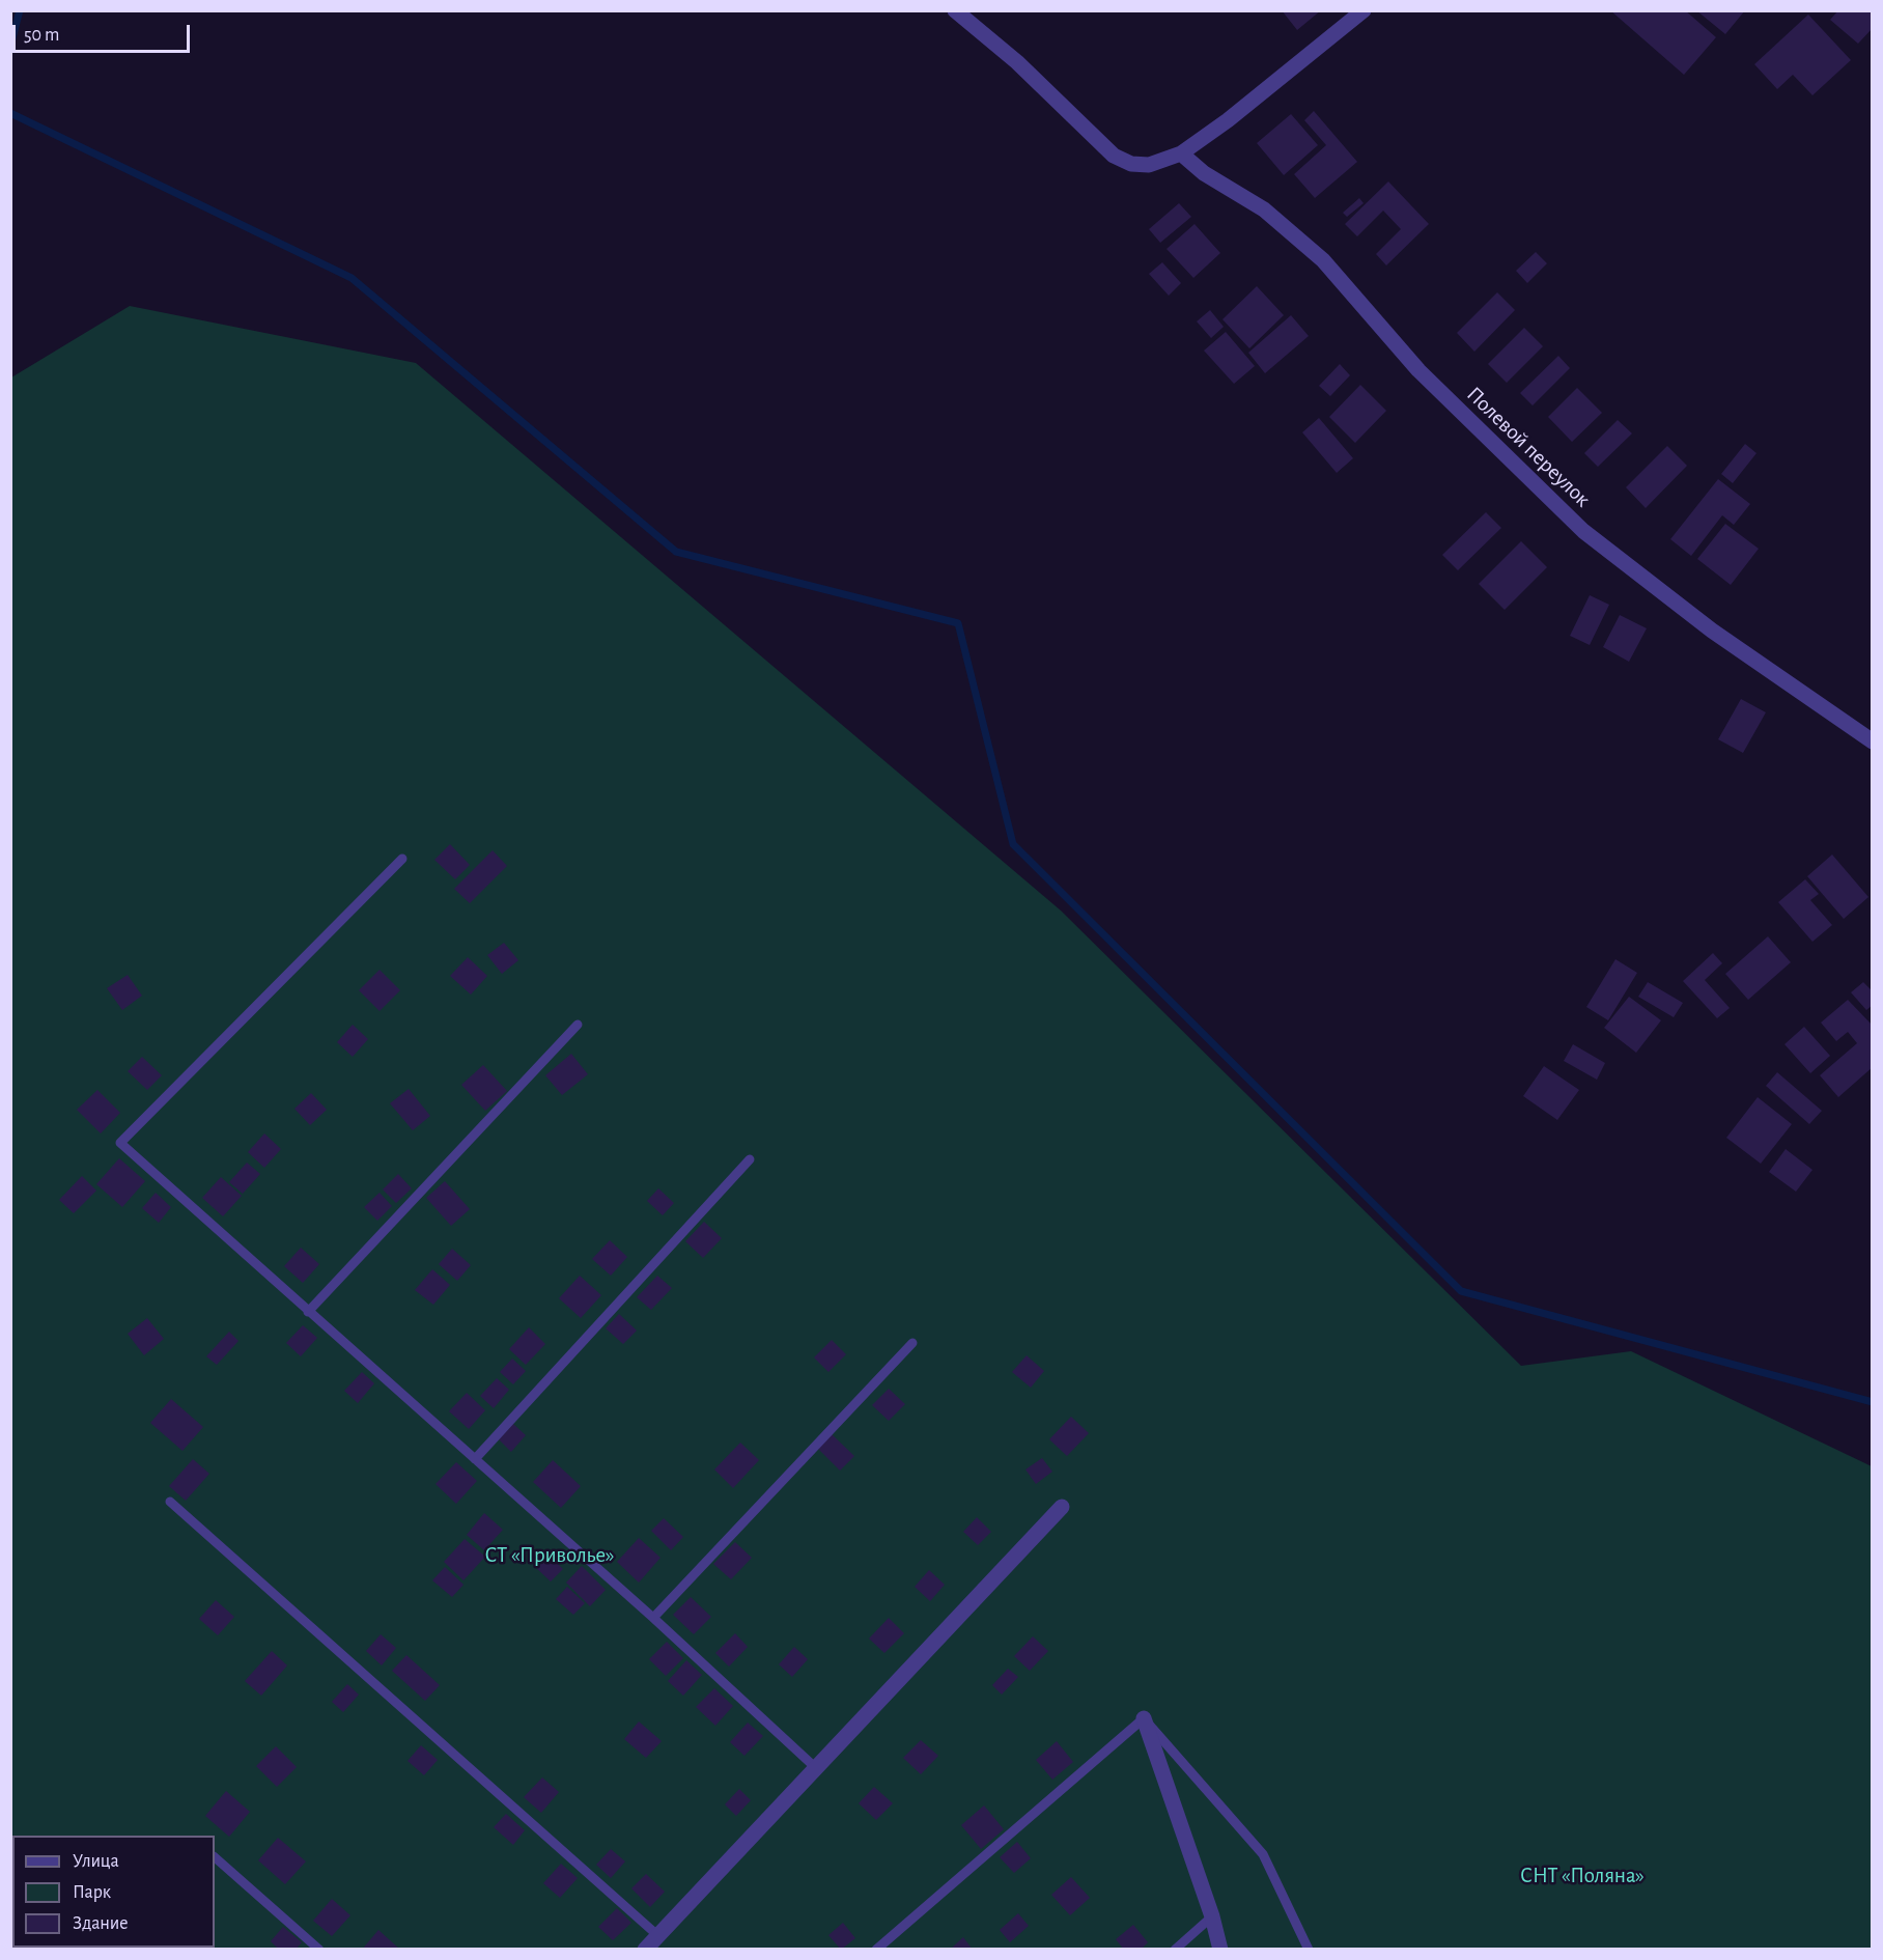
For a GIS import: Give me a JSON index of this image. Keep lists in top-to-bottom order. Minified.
{"streets":{"street":["Полевой переулок"]},"parks":["СТ «Приволье»","СНТ «Поляна»"],"legend":["Улица","Парк","Здание"],"scale_bar":"50 m"}
